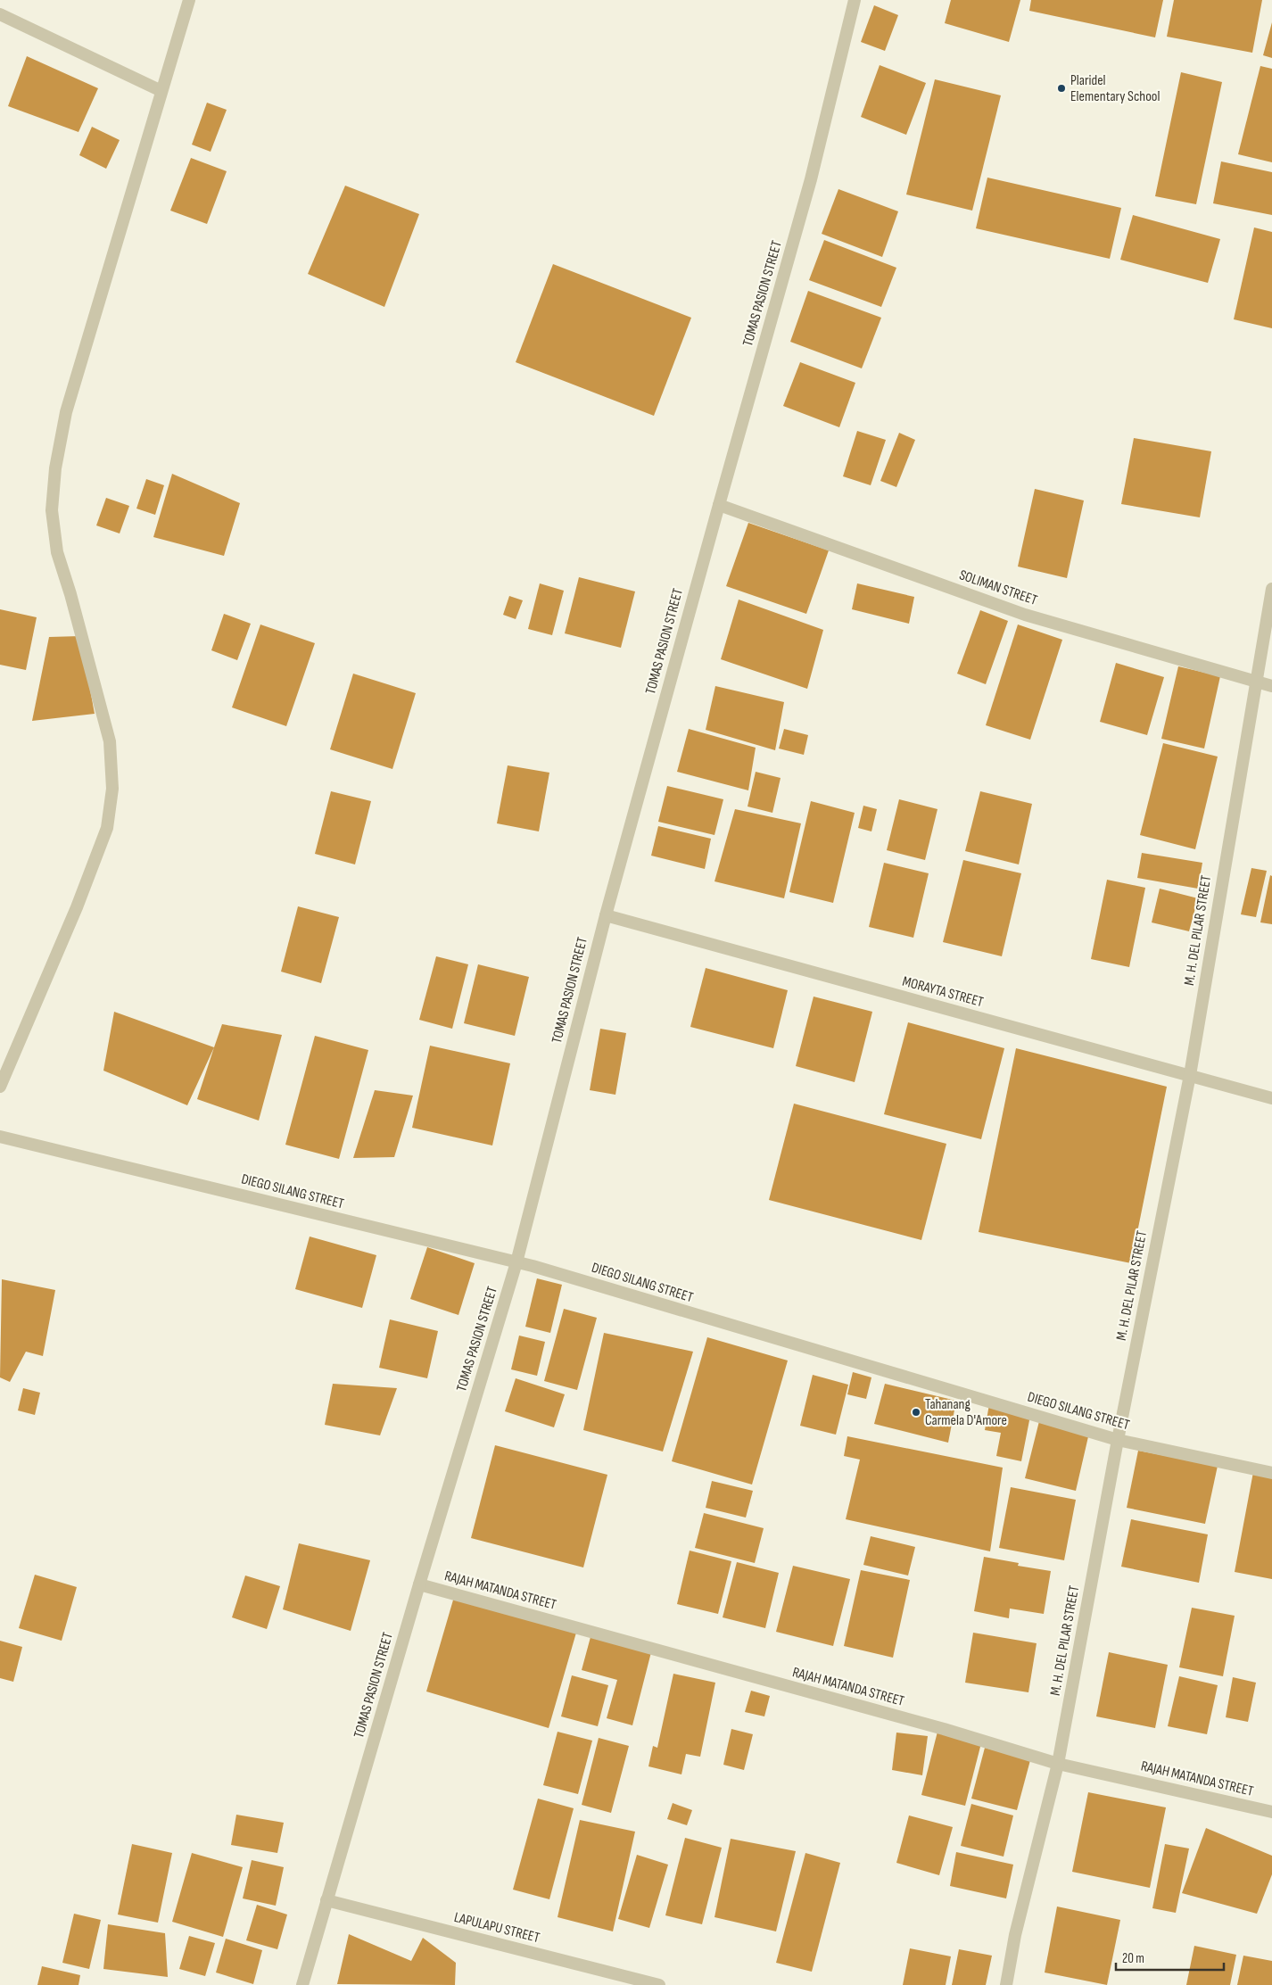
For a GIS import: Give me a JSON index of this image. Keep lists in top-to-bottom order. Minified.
{"streets":{"street":["TOMAS PASION STREET","SOLIMAN STREET","M. H. DEL PILAR STREET","MORAYTA STREET","DIEGO SILANG STREET","RAJAH MATANDA STREET","LAPULAPU STREET"]},"crossings":[["TOMAS PASION STREET","SOLIMAN STREET"],["TOMAS PASION STREET","MORAYTA STREET"],["TOMAS PASION STREET","DIEGO SILANG STREET"],["TOMAS PASION STREET","RAJAH MATANDA STREET"],["TOMAS PASION STREET","LAPULAPU STREET"],["SOLIMAN STREET","M. H. DEL PILAR STREET"],["M. H. DEL PILAR STREET","MORAYTA STREET"],["M. H. DEL PILAR STREET","DIEGO SILANG STREET"],["M. H. DEL PILAR STREET","RAJAH MATANDA STREET"]],"places":["Plaridel Elementary School","Tahanang Carmela D'Amore"],"scale_bar":"20 m"}
